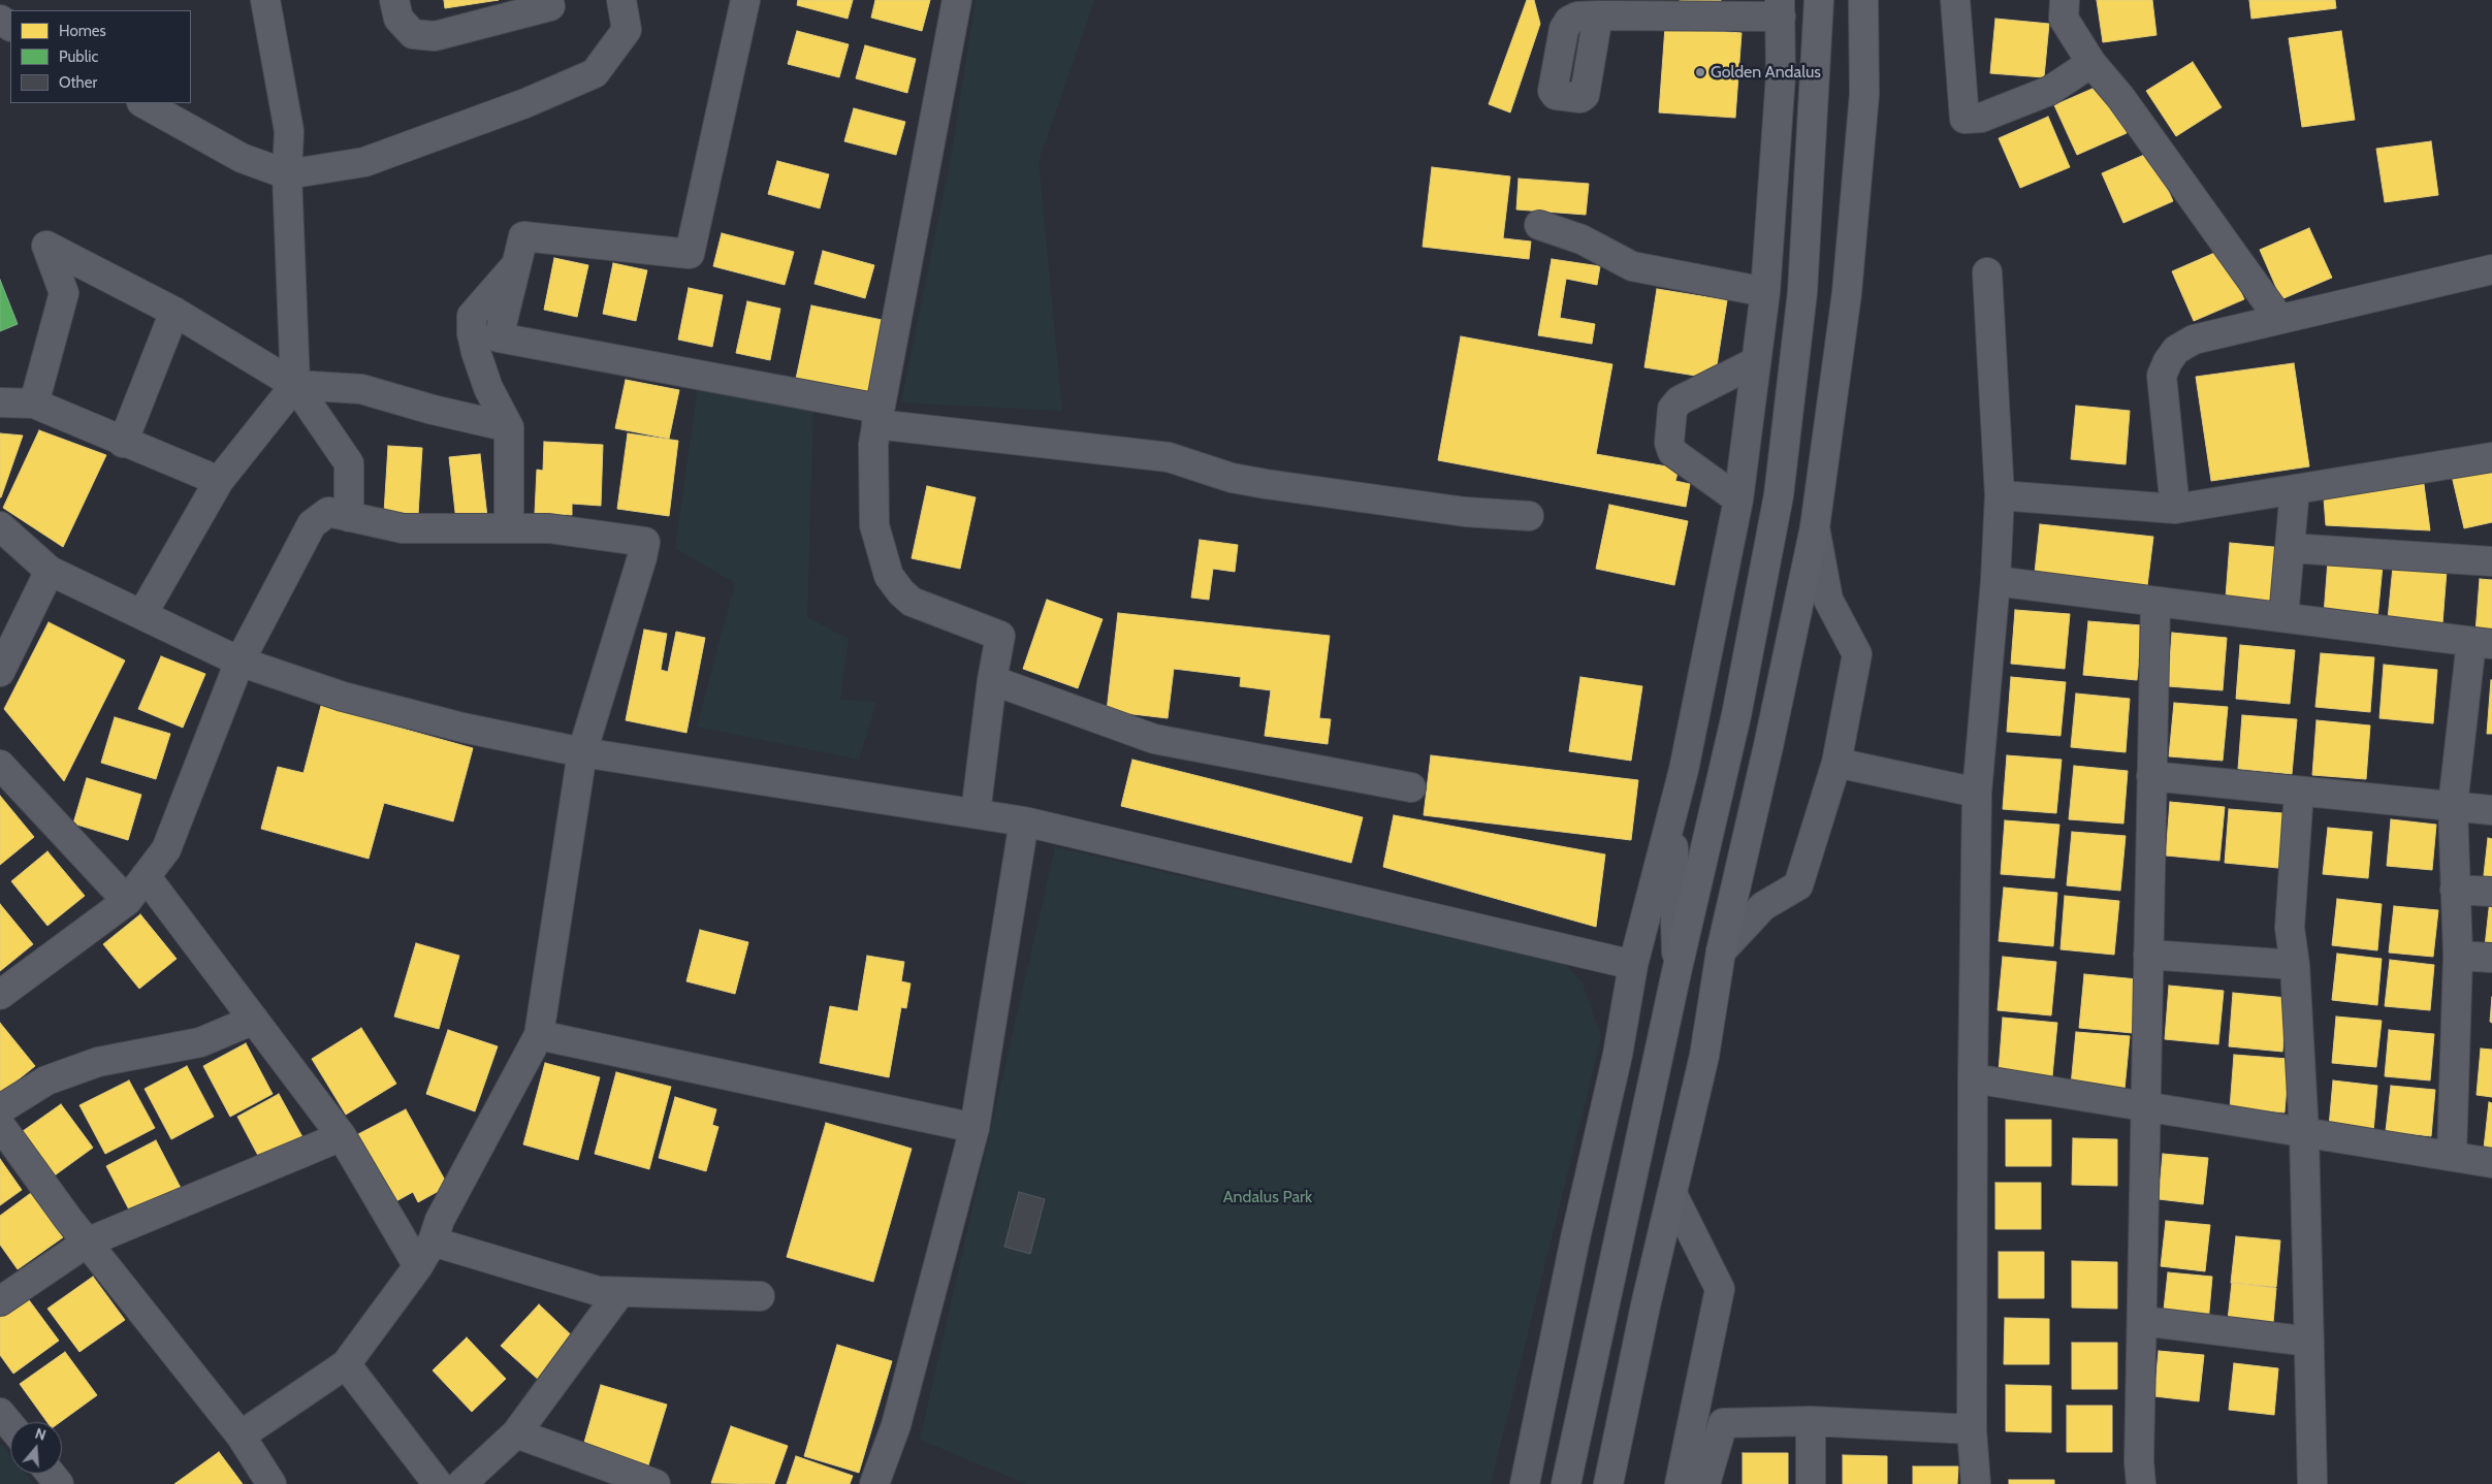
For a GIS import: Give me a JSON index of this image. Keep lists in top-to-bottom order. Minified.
{"parks":["Andalus Park"],"places":["Golden Andalus"],"legend":["Homes","Public","Other"],"north":"top"}
